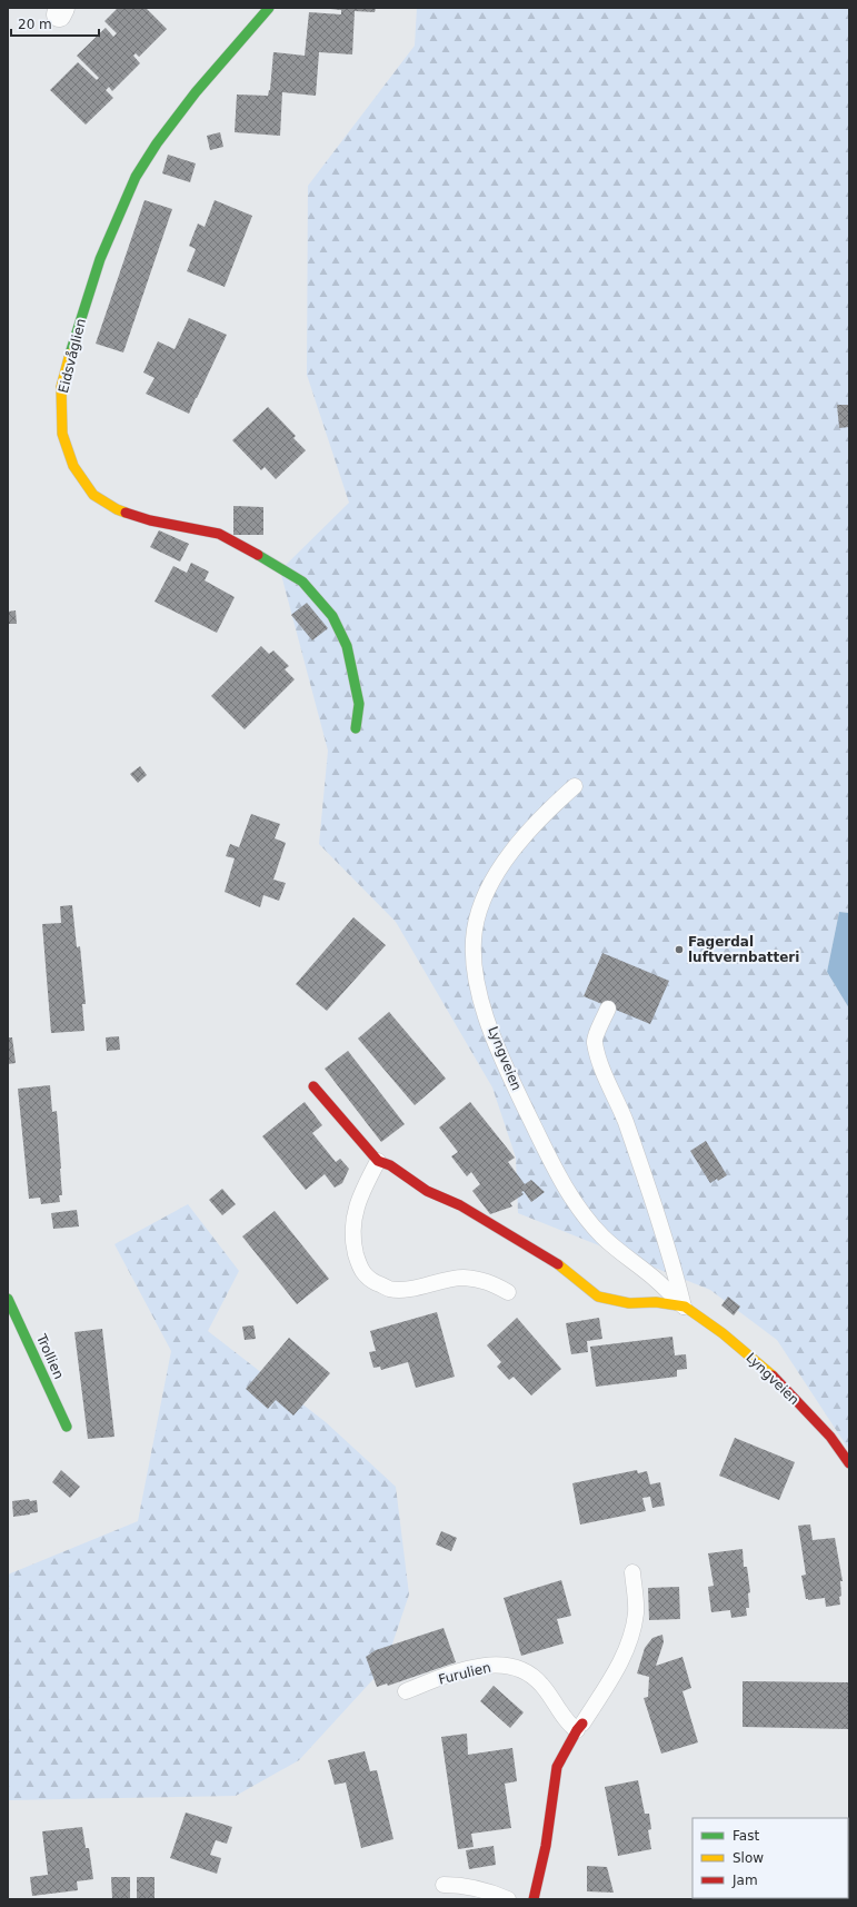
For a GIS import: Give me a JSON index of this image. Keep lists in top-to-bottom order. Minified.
{"streets":{"street":["Eidsvåglien","Lyngveien","Trollien"],"lane":["Furulien"]},"places":["Fagerdal luftvernbatteri"],"legend":["Fast","Slow","Jam"],"scale_bar":"20 m"}
